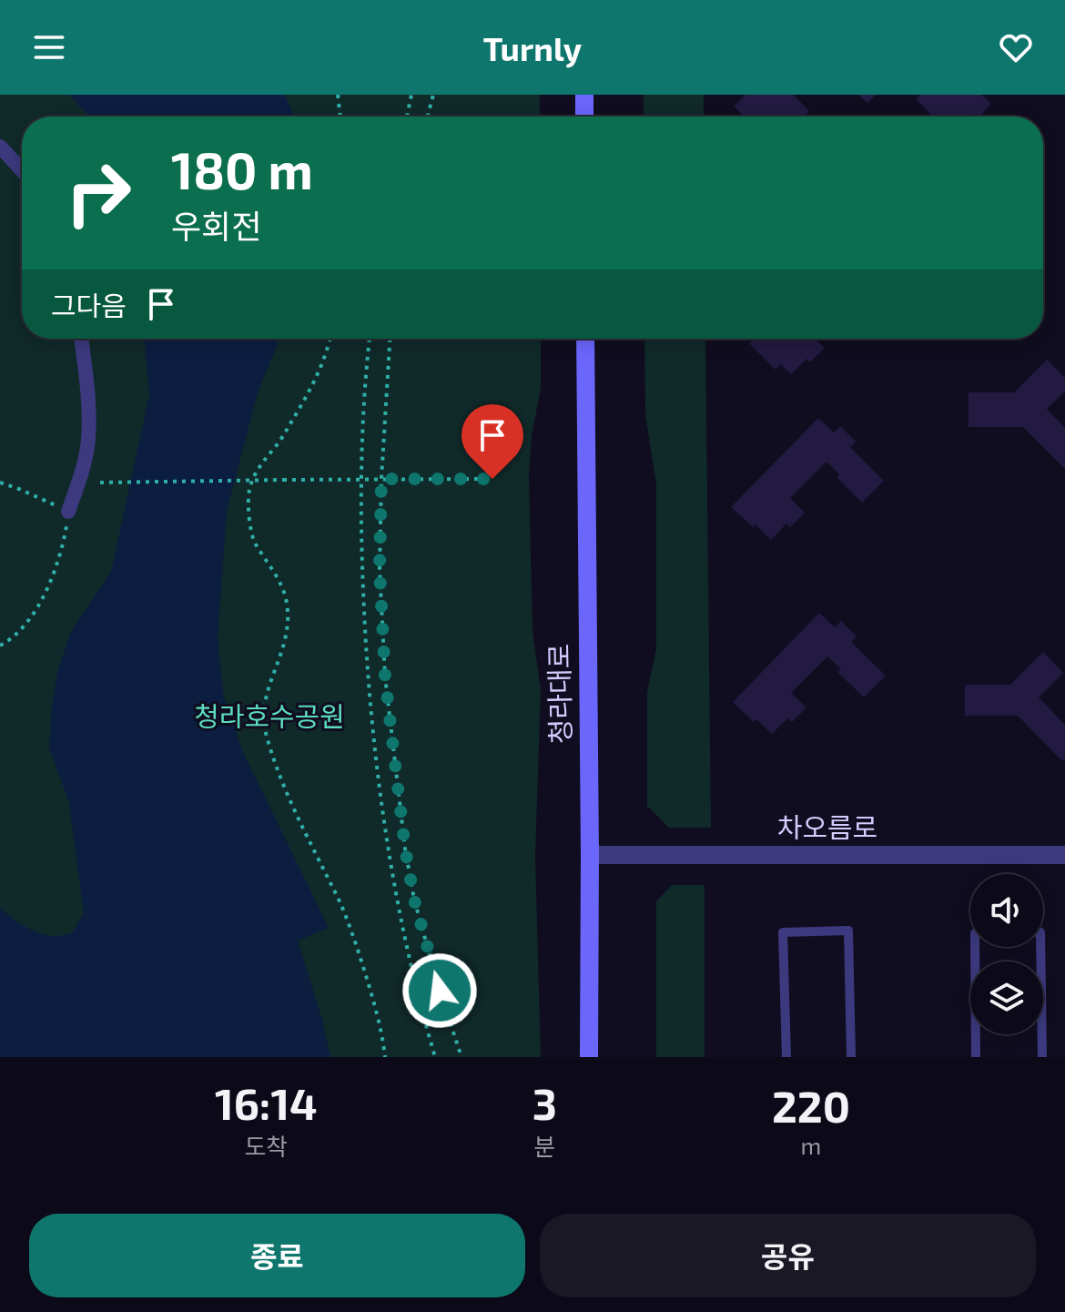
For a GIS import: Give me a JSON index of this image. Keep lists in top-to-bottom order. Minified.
{"streets":{"main road":["청라대로"],"street":["차오름로"]},"crossings":[["청라대로","차오름로"]],"parks":["청라호수공원"],"page":{"header":"Turnly","turn":["180 m","우회전"],"then":"그다음","eta":["16:14","도착","3","분","220","m"],"buttons":["종료","공유"]}}
